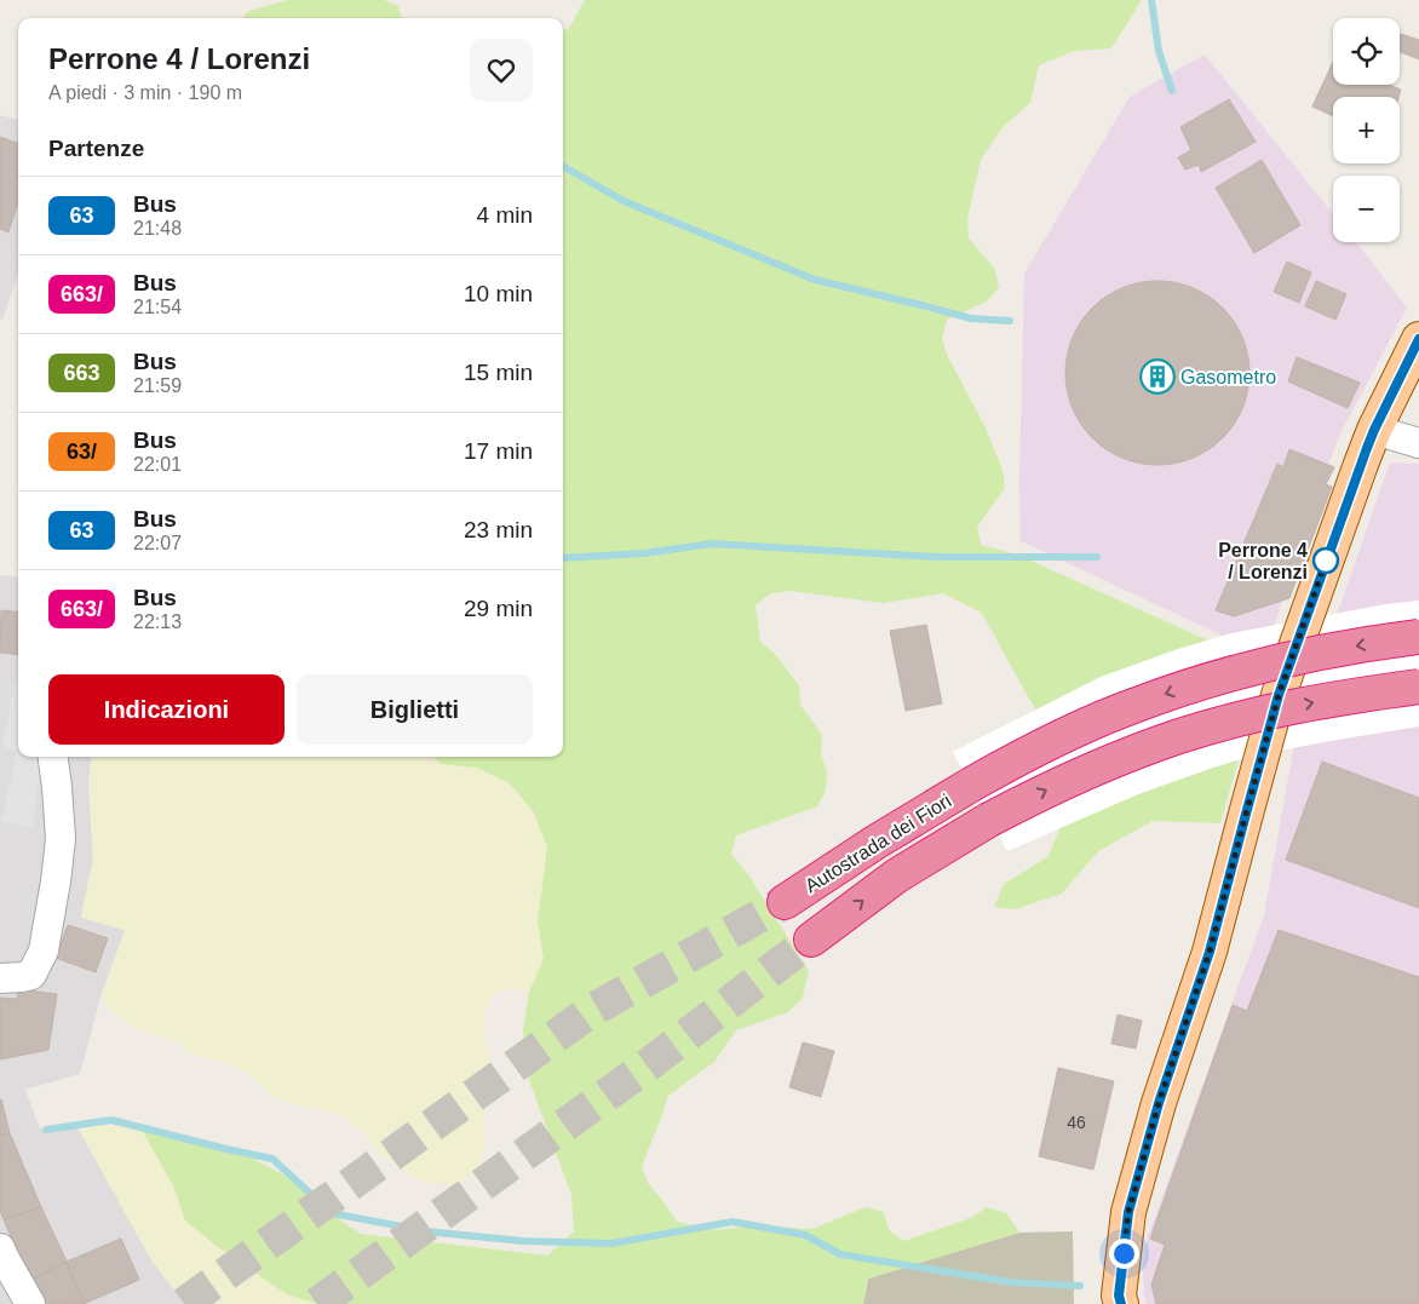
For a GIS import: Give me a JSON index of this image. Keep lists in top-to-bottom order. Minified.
{"streets":{"highway":["Autostrada dei Fiori"]},"places":{"building":["Gasometro"],"other":["Perrone 4 / Lorenzi"]},"lines":["bus line 63"],"house_numbers":["46"],"page":{"map_buttons":["+","−"],"heading":[["Perrone 4 / Lorenzi","A piedi · 3 min · 190 m"],"Partenze"],"list":[{"mark":"63","name":"Bus","note":"21:48","value":"4 min"},{"mark":"663/","name":"Bus","note":"21:54","value":"10 min"},{"mark":"663","name":"Bus","note":"21:59","value":"15 min"},{"mark":"63/","name":"Bus","note":"22:01","value":"17 min"},{"mark":"63","name":"Bus","note":"22:07","value":"23 min"},{"mark":"663/","name":"Bus","note":"22:13","value":"29 min"}],"buttons":["Indicazioni","Biglietti"]}}
